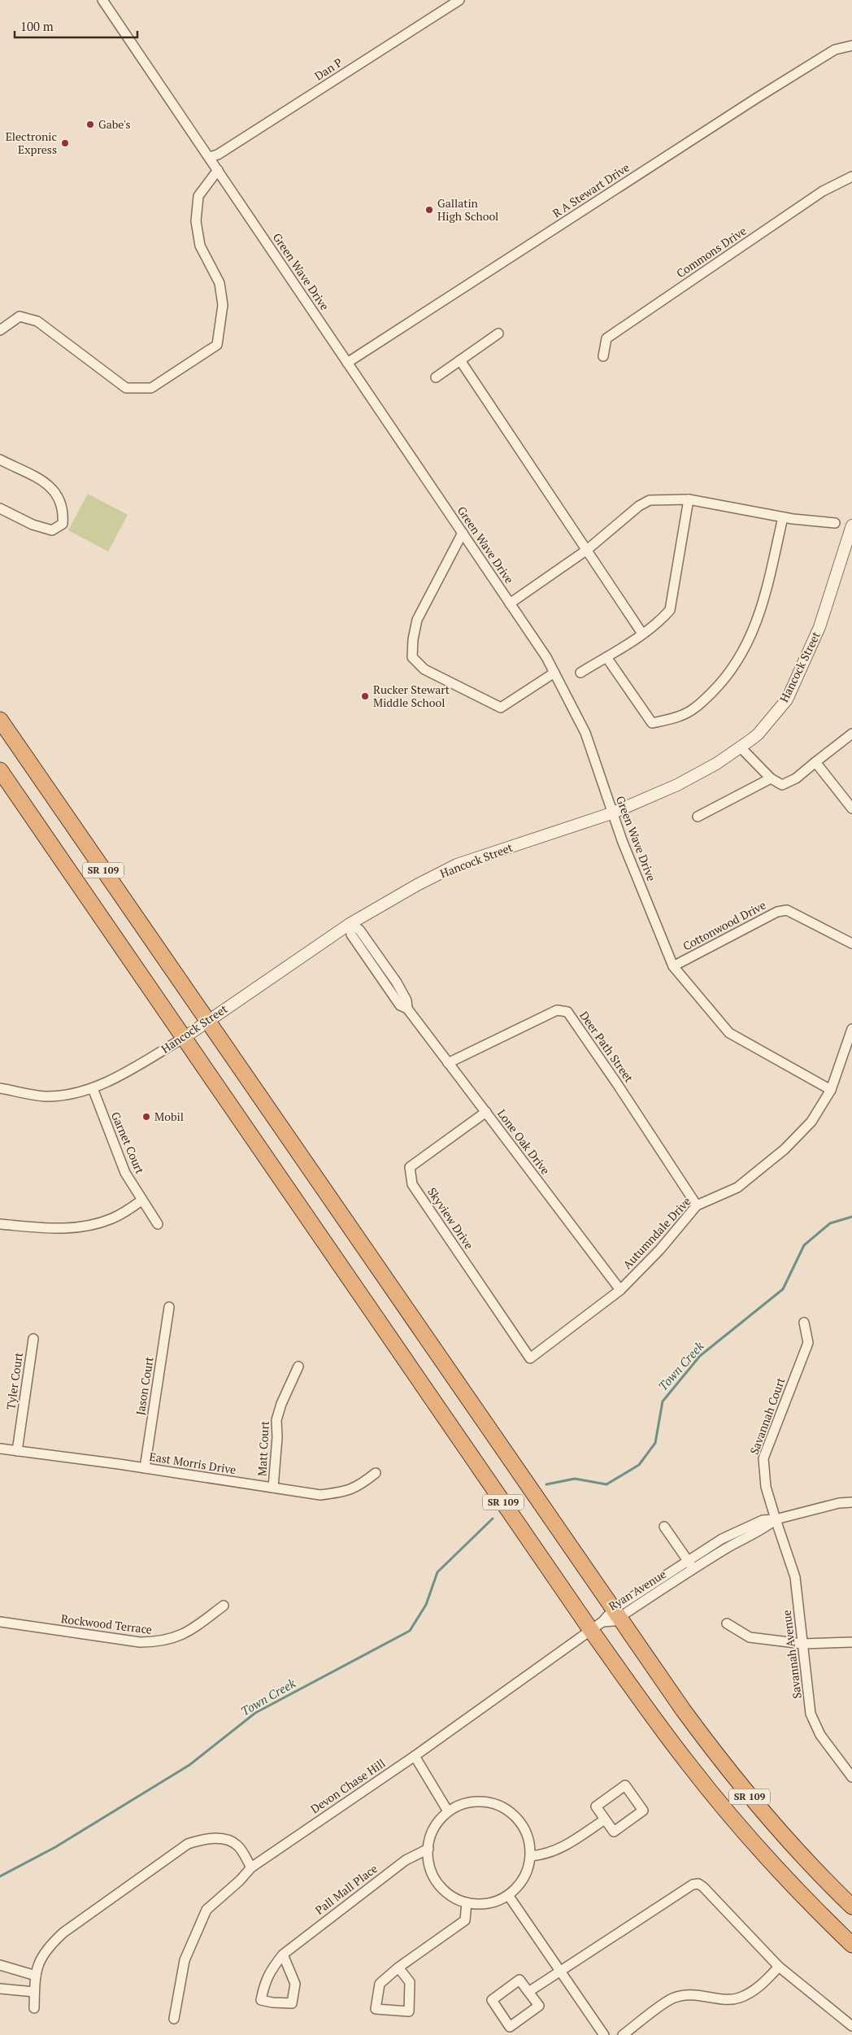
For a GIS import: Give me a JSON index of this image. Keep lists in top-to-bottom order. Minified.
{"streets":{"highway":["SR 109"],"street":["Dan P","R A Stewart Drive","Commons Drive","Green Wave Drive","Hancock Street","Cottonwood Drive","Deer Path Street","Lone Oak Drive","Garnet Court","Skyview Drive","Autumndale Drive","Tyler Court","Jason Court","Savannah Court","Matt Court","East Morris Drive","Ryan Avenue","Rockwood Terrace","Savannah Avenue","Devon Chase Hill","Pall Mall Place"]},"crossings":[["Dan P","Green Wave Drive"],["R A Stewart Drive","Green Wave Drive"],["Green Wave Drive","Hancock Street"],["Green Wave Drive","Cottonwood Drive"],["Green Wave Drive","Autumndale Drive"],["Hancock Street","SR 109"],["Hancock Street","Lone Oak Drive"],["Hancock Street","Garnet Court"],["SR 109","Ryan Avenue"],["SR 109","Devon Chase Hill"],["Deer Path Street","Lone Oak Drive"],["Deer Path Street","Autumndale Drive"],["Lone Oak Drive","Skyview Drive"],["Lone Oak Drive","Autumndale Drive"],["Skyview Drive","Autumndale Drive"],["Tyler Court","East Morris Drive"],["Jason Court","East Morris Drive"],["Savannah Court","Ryan Avenue"],["Savannah Court","Savannah Avenue"],["Matt Court","East Morris Drive"],["Ryan Avenue","Savannah Avenue"],["Ryan Avenue","Devon Chase Hill"]],"water":["Town Creek"],"places":["Gabe's","Electronic Express","Gallatin High School","Rucker Stewart Middle School","Mobil"],"scale_bar":"100 m"}
